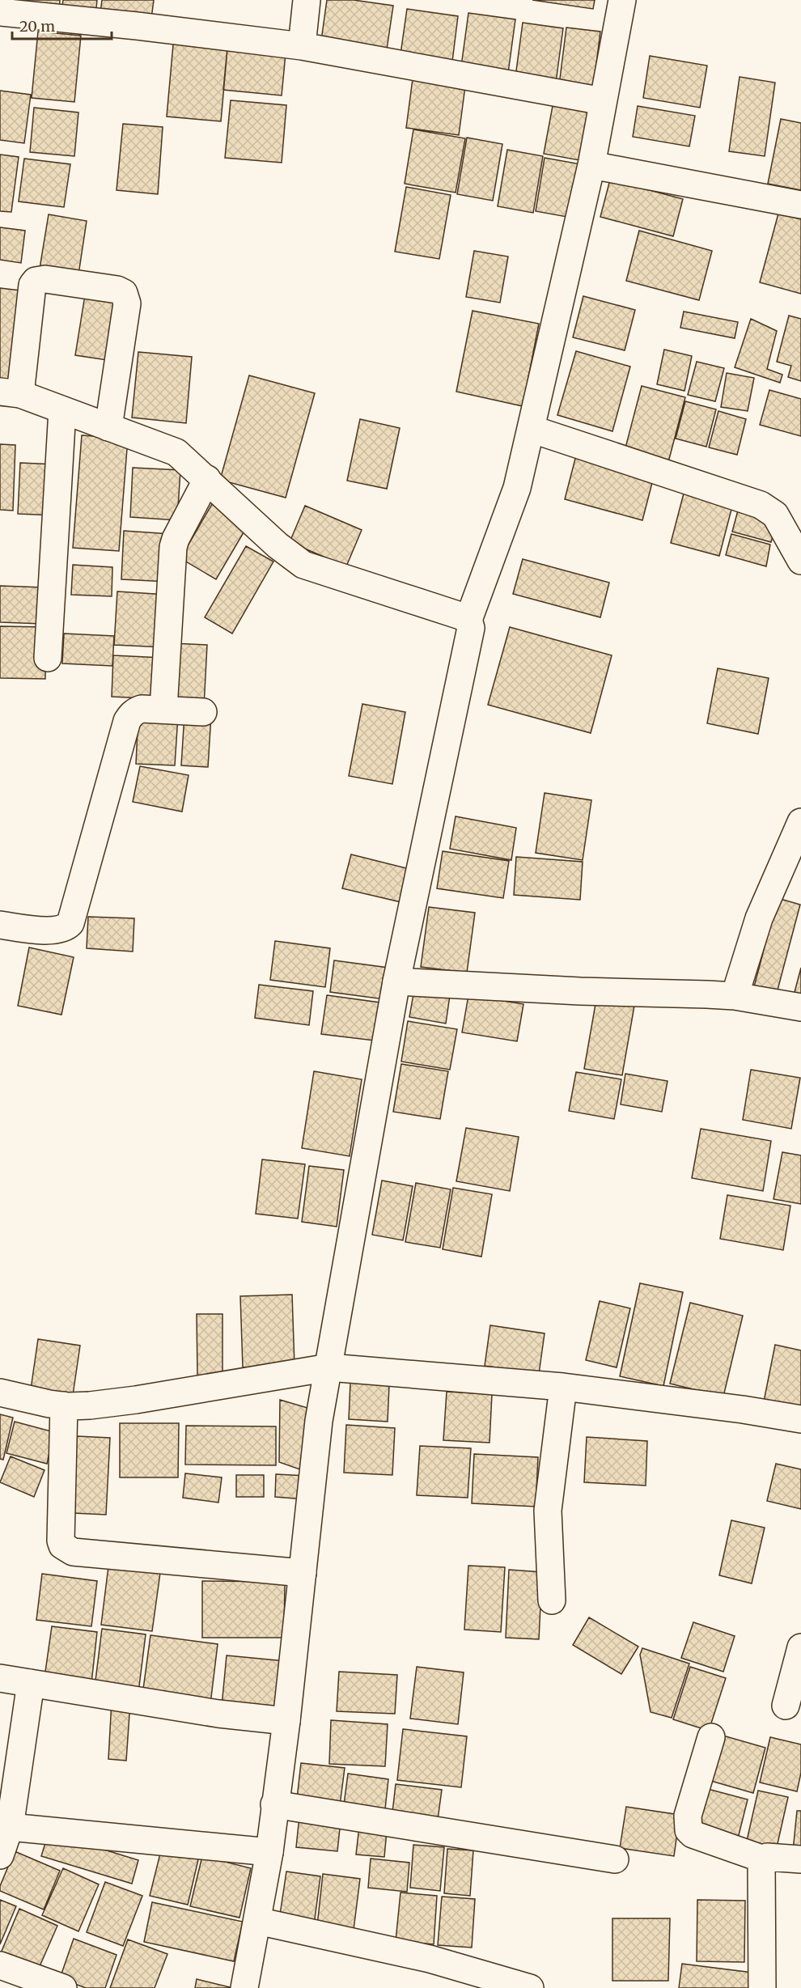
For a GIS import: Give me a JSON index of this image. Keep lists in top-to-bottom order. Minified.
{"scale_bar":"20 m"}
